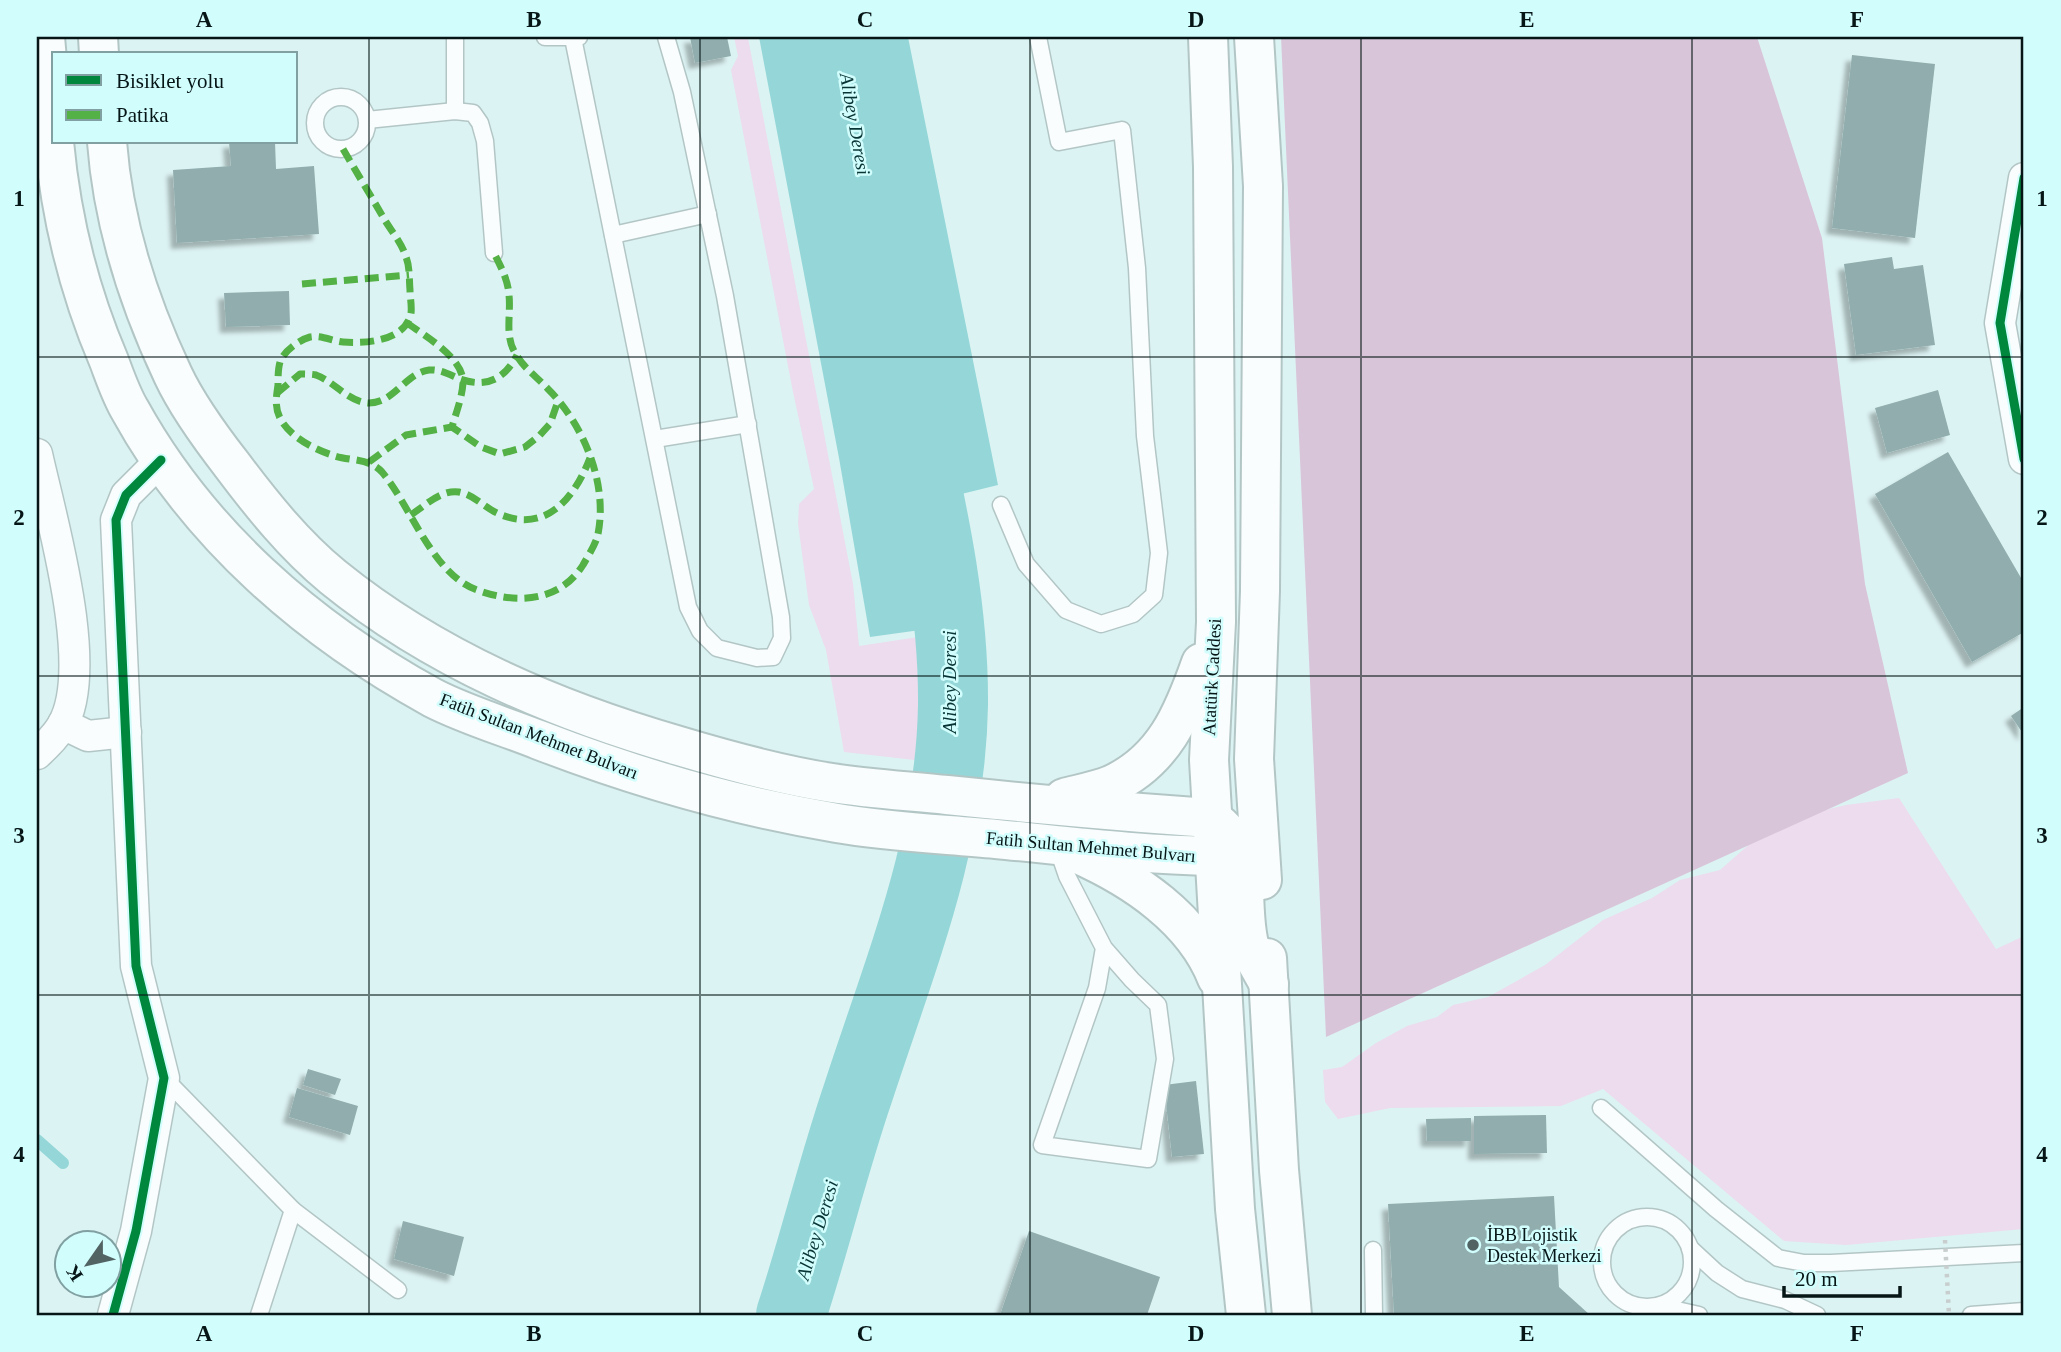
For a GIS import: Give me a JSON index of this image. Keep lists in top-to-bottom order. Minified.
{"streets":{"main road":["Atatürk Caddesi","Fatih Sultan Mehmet Bulvarı"]},"crossings":[["Atatürk Caddesi","Fatih Sultan Mehmet Bulvarı"]],"water":["Alibey Deresi"],"places":["İBB Lojistik Destek Merkezi"],"legend":["Bisiklet yolu","Patika"],"scale_bar":"20 m","north":"bottom left","grid":{"columns":["A","B","C","D","E","F"],"rows":["1","2","3","4"]}}
